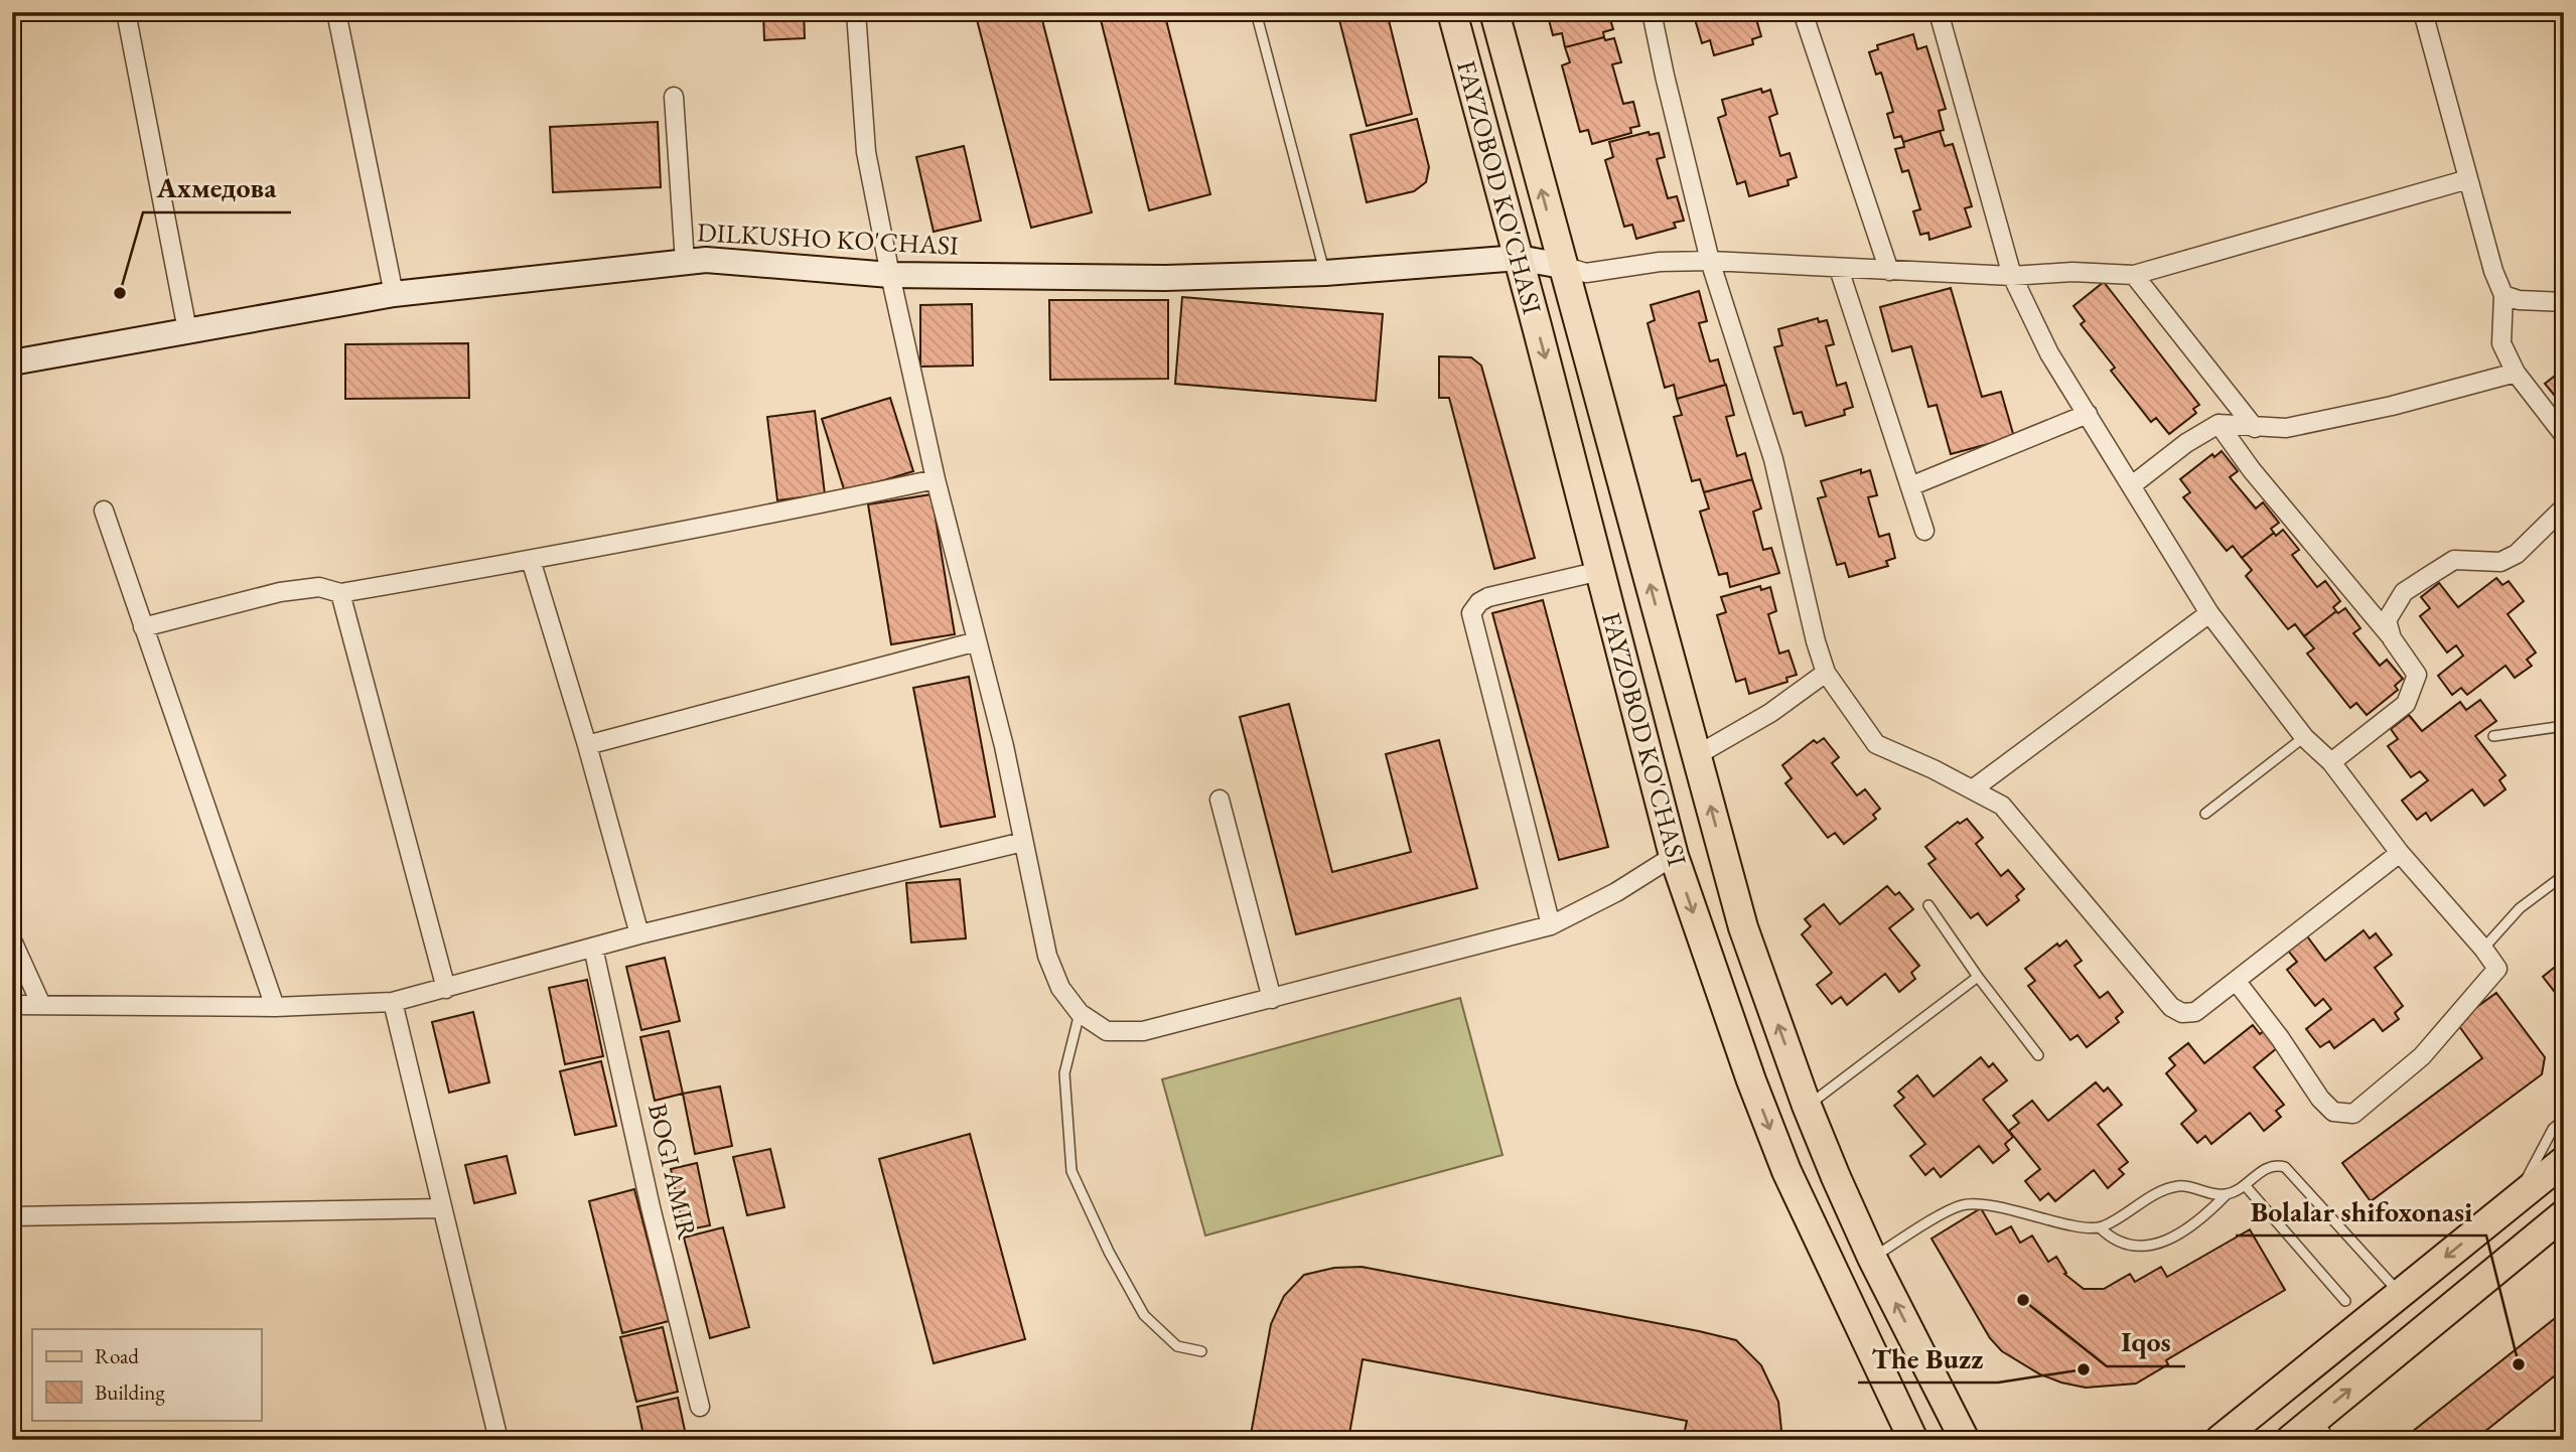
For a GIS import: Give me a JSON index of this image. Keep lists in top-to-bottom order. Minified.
{"streets":{"main road":["FAYZOBOD KO'CHASI"],"street":["DILKUSHO KO'CHASI"]},"crossings":[["FAYZOBOD KO'CHASI","DILKUSHO KO'CHASI"]],"places":["Ахмедова","Iqos","Bolalar shifoxonasi","The Buzz"],"legend":["Road","Building"]}
